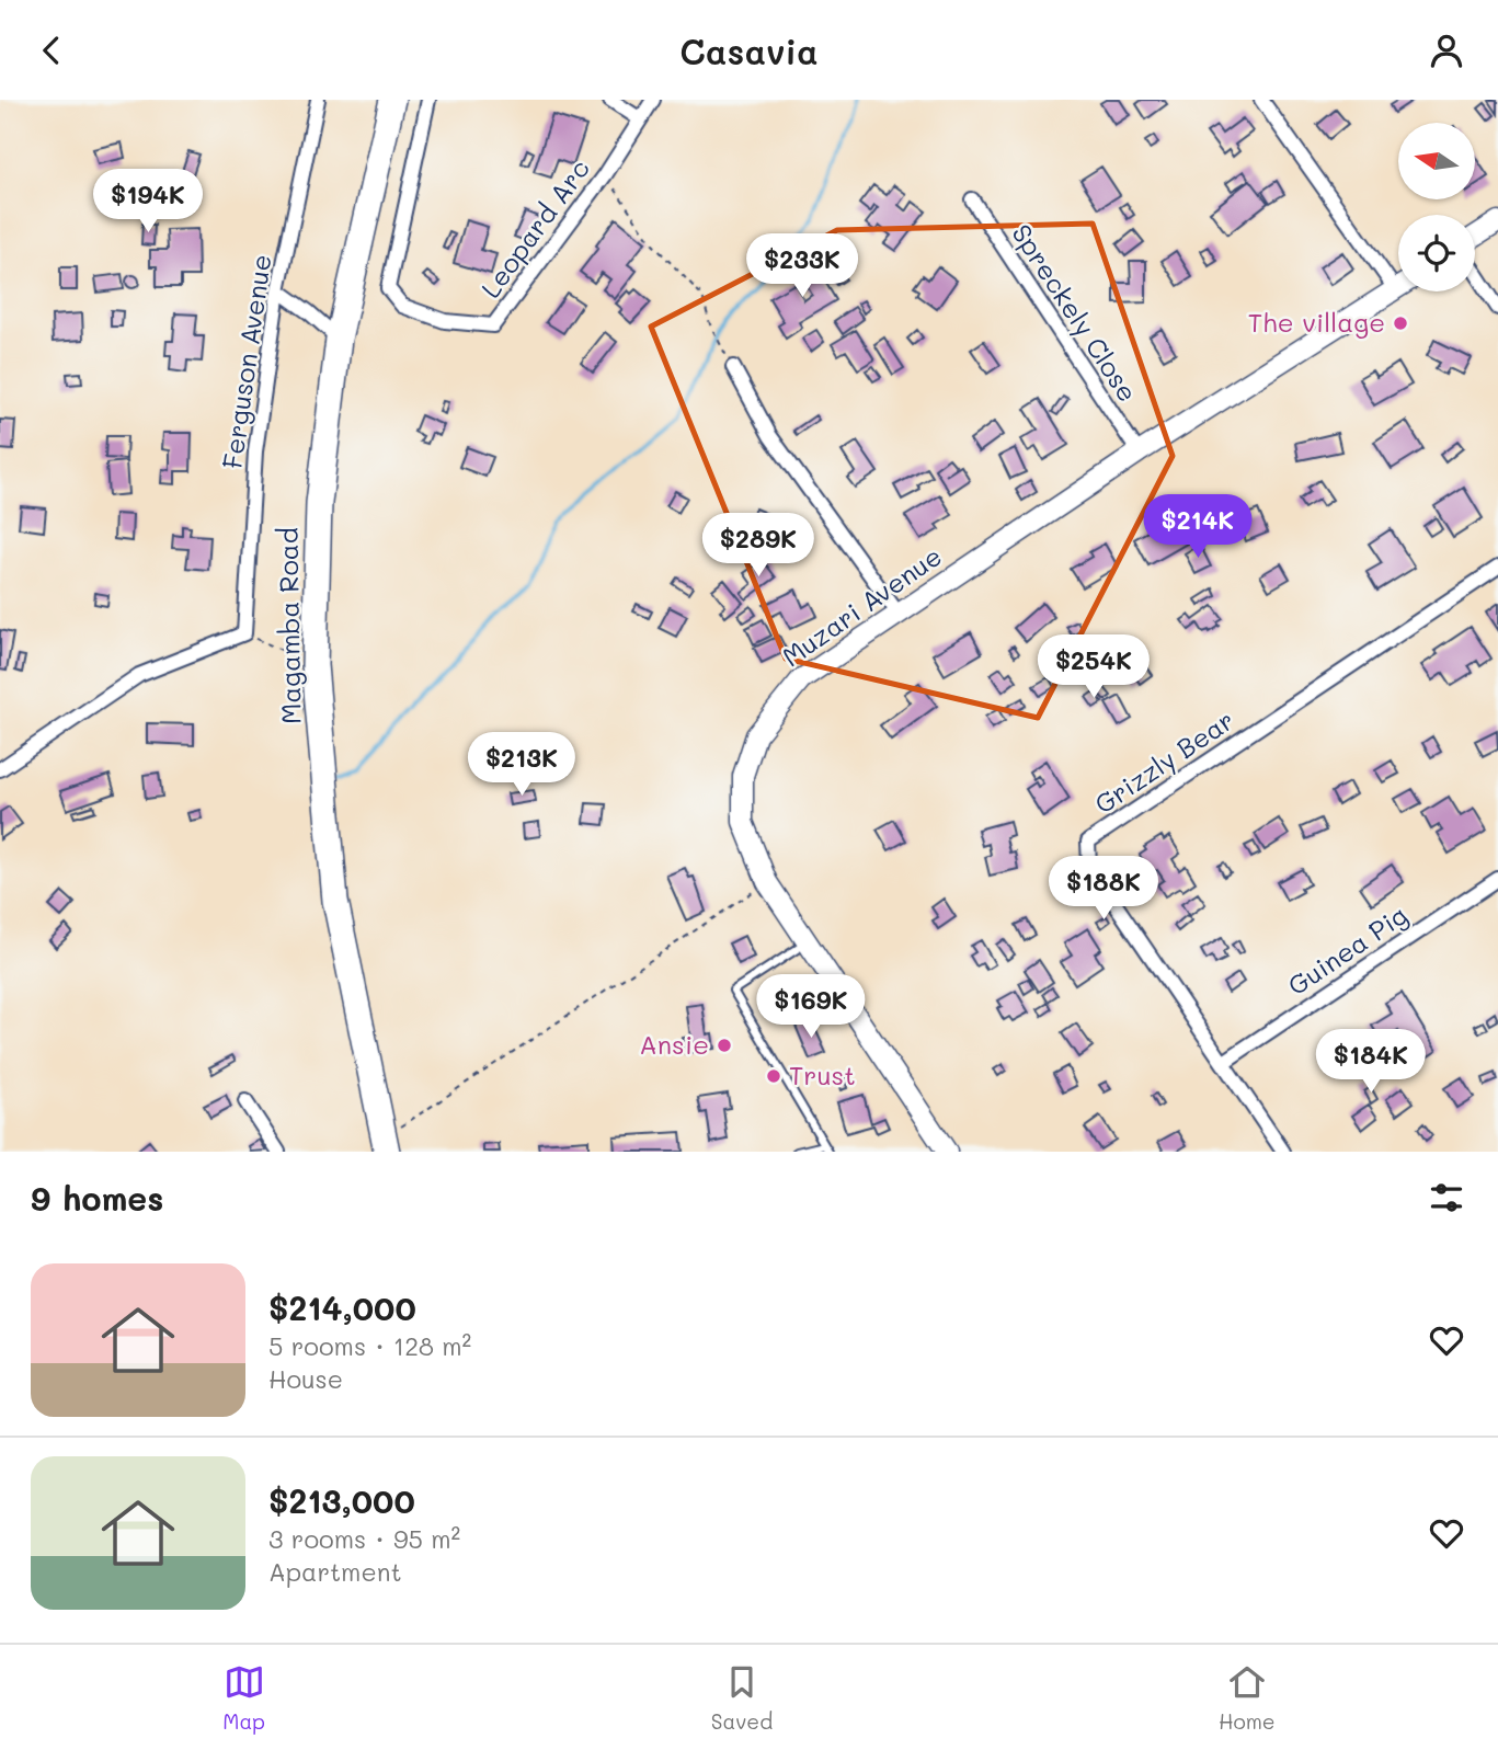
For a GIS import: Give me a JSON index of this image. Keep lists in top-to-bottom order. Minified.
{"streets":{"highway":["Magamba Road"],"street":["Leopard Arc","Spreckely Close","Ferguson Avenue","Muzari Avenue","Grizzly Bear","Guinea Pig"]},"crossings":[["Spreckely Close","Muzari Avenue"],["Grizzly Bear","Guinea Pig"]],"places":["The village","Ansie","Trust"],"north":"left","page":{"header":"Casavia","price":["$194K","$233K","$214K","$289K","$254K","$213K","$188K","$169K","$184K"],"heading":"9 homes","list":[{"name":"$214,000","note":"5 rooms · 128 m² · House"},{"name":"$213,000","note":"3 rooms · 95 m² · Apartment"}],"tabs":["Map","Saved","Home"]}}
